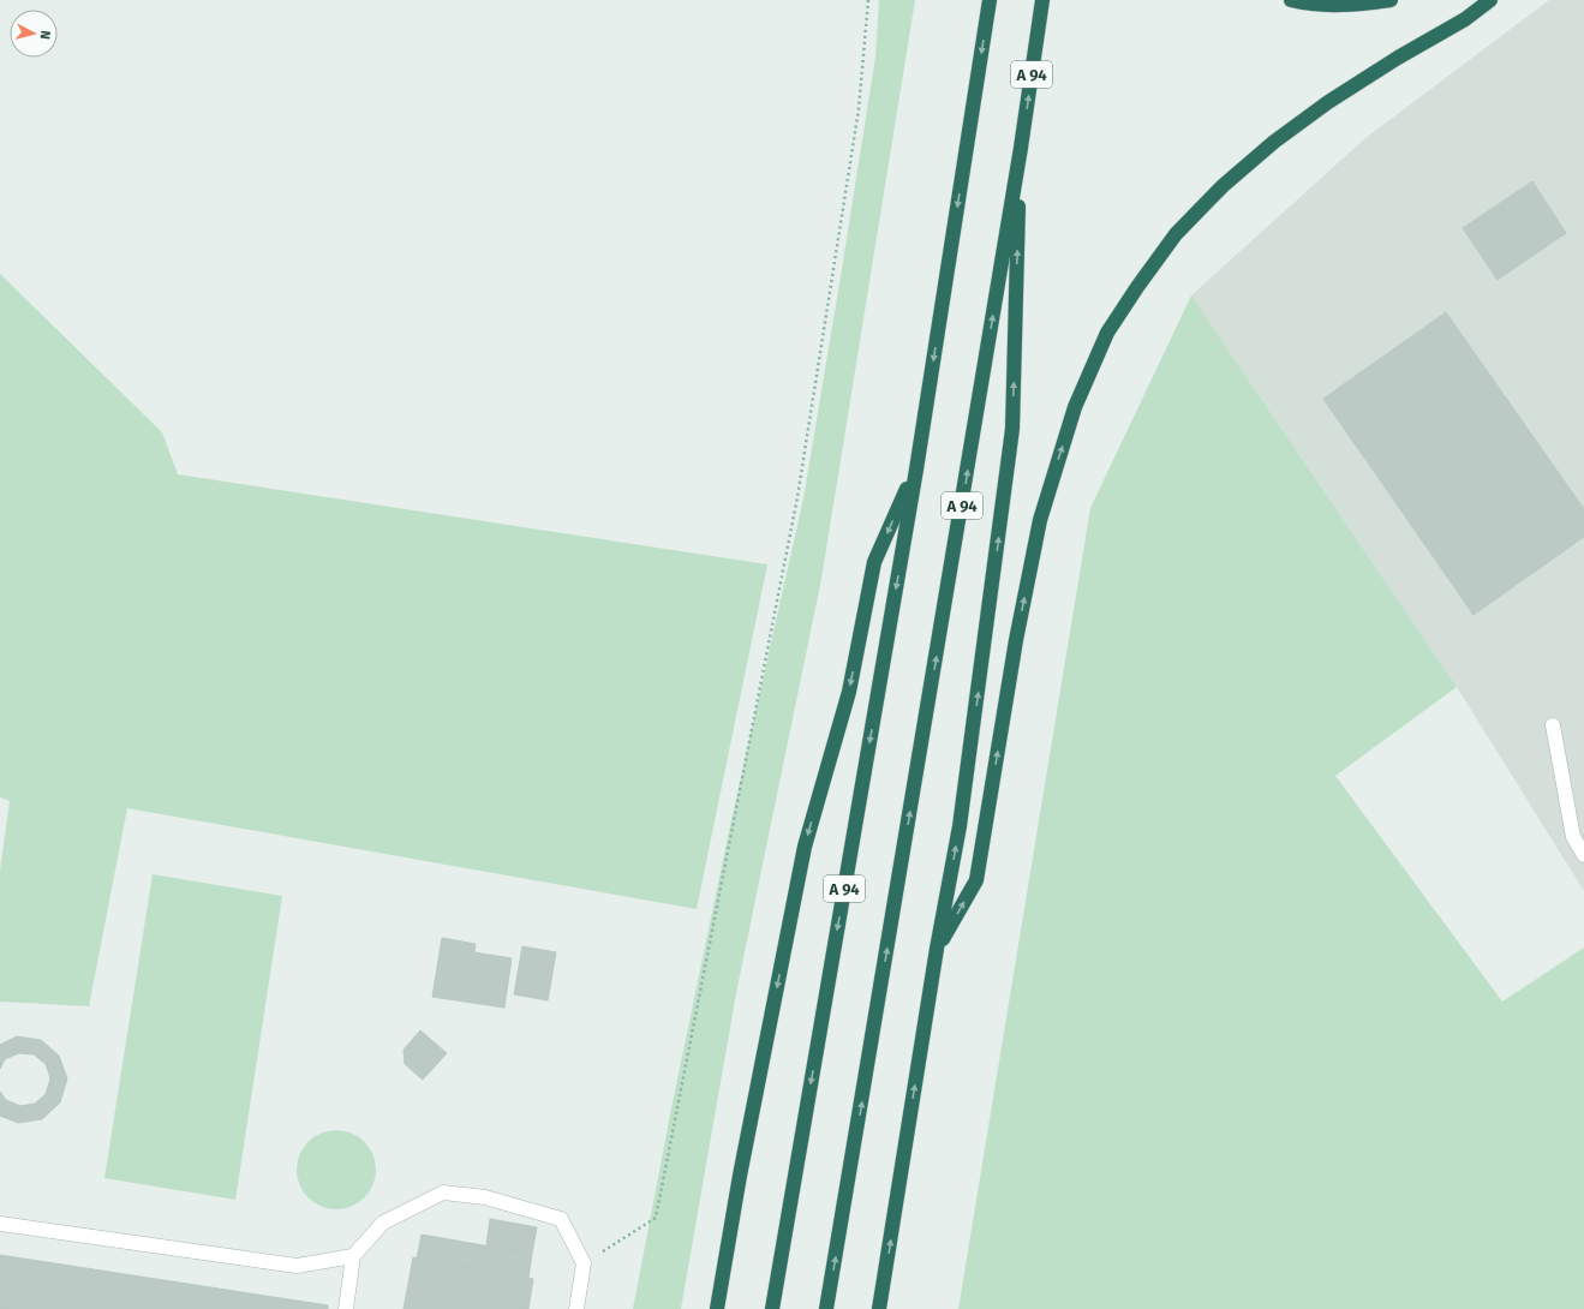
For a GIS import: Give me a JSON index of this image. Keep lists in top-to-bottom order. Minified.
{"streets":{"highway":["A 94"]},"north":"right"}
